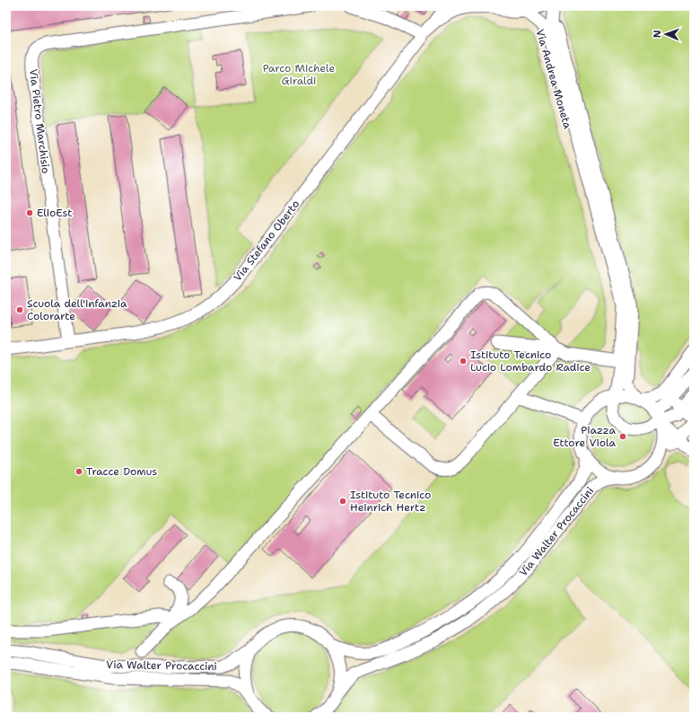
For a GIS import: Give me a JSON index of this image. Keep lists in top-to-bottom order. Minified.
{"streets":{"street":["Via Andrea Moneta","Via Pietro Marchisio","Via Stefano Oberto","Via Walter Procaccini"]},"crossings":[["Via Pietro Marchisio","Via Stefano Oberto"]],"parks":["Parco Michele Giraldi"],"places":["ElioEst","Scuola dell'infanzia Colorarte","Istituto Tecnico Lucio Lombardo Radice","Piazza Ettore Viola","Tracce Domus","Istituto Tecnico Heinrich Hertz"],"north":"left"}
